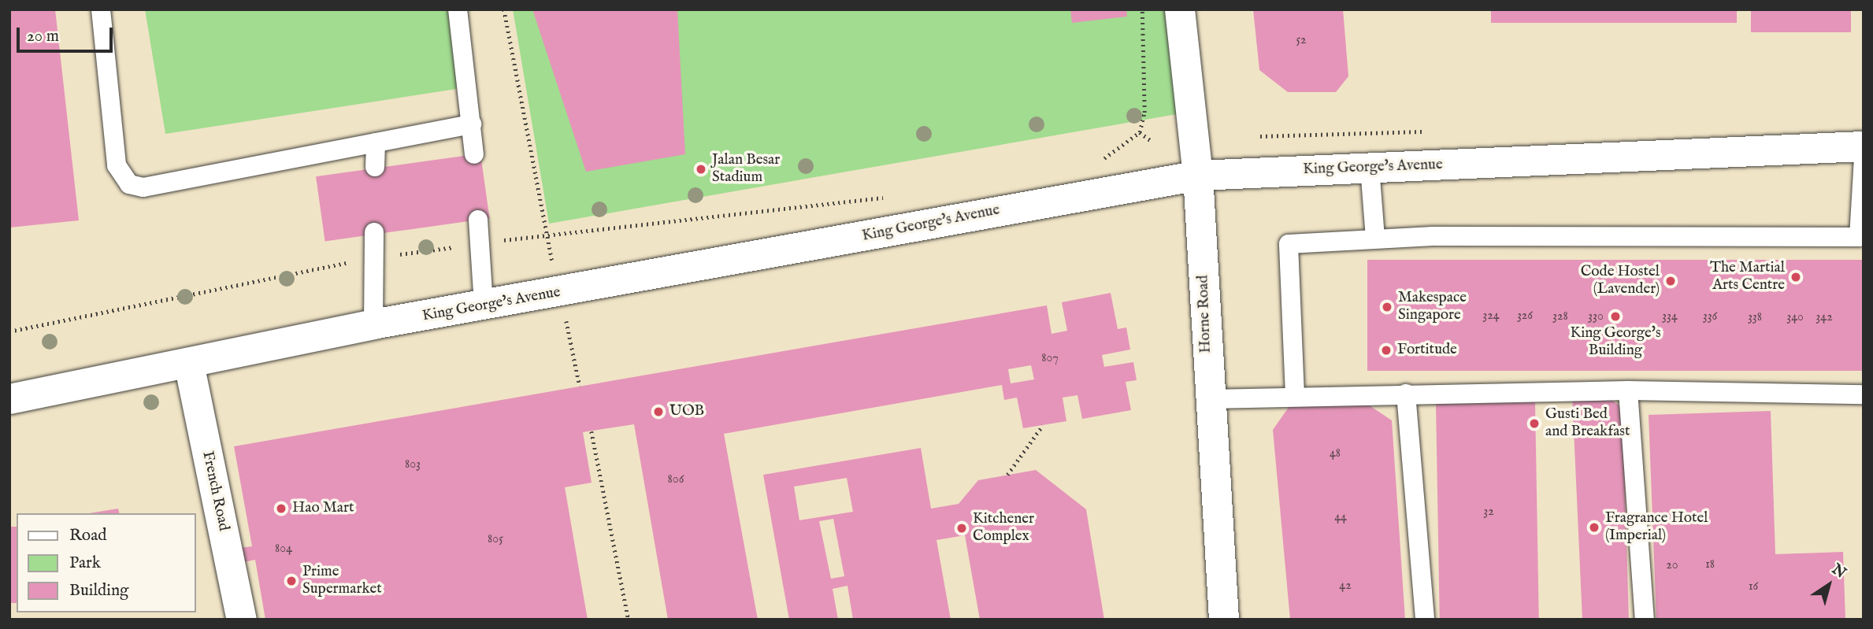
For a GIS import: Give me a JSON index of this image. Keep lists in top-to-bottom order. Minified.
{"streets":{"street":["King George's Avenue","Horne Road","French Road"]},"crossings":[["King George's Avenue","Horne Road"],["King George's Avenue","French Road"]],"places":["Jalan Besar Stadium","The Martial Arts Centre","Code Hostel (Lavender)","Makespace Singapore","King George's Building","Fortitude","UOB","Gusti Bed and Breakfast","Hao Mart","Fragrance Hotel (Imperial)","Kitchener Complex","Prime Supermarket"],"house_numbers":["52","324","326","328","330","334","336","338","340","342","807","48","803","806","32","44","805","804","18","20","42","16"],"legend":["Road","Park","Building"],"scale_bar":"20 m","north":"top right"}
